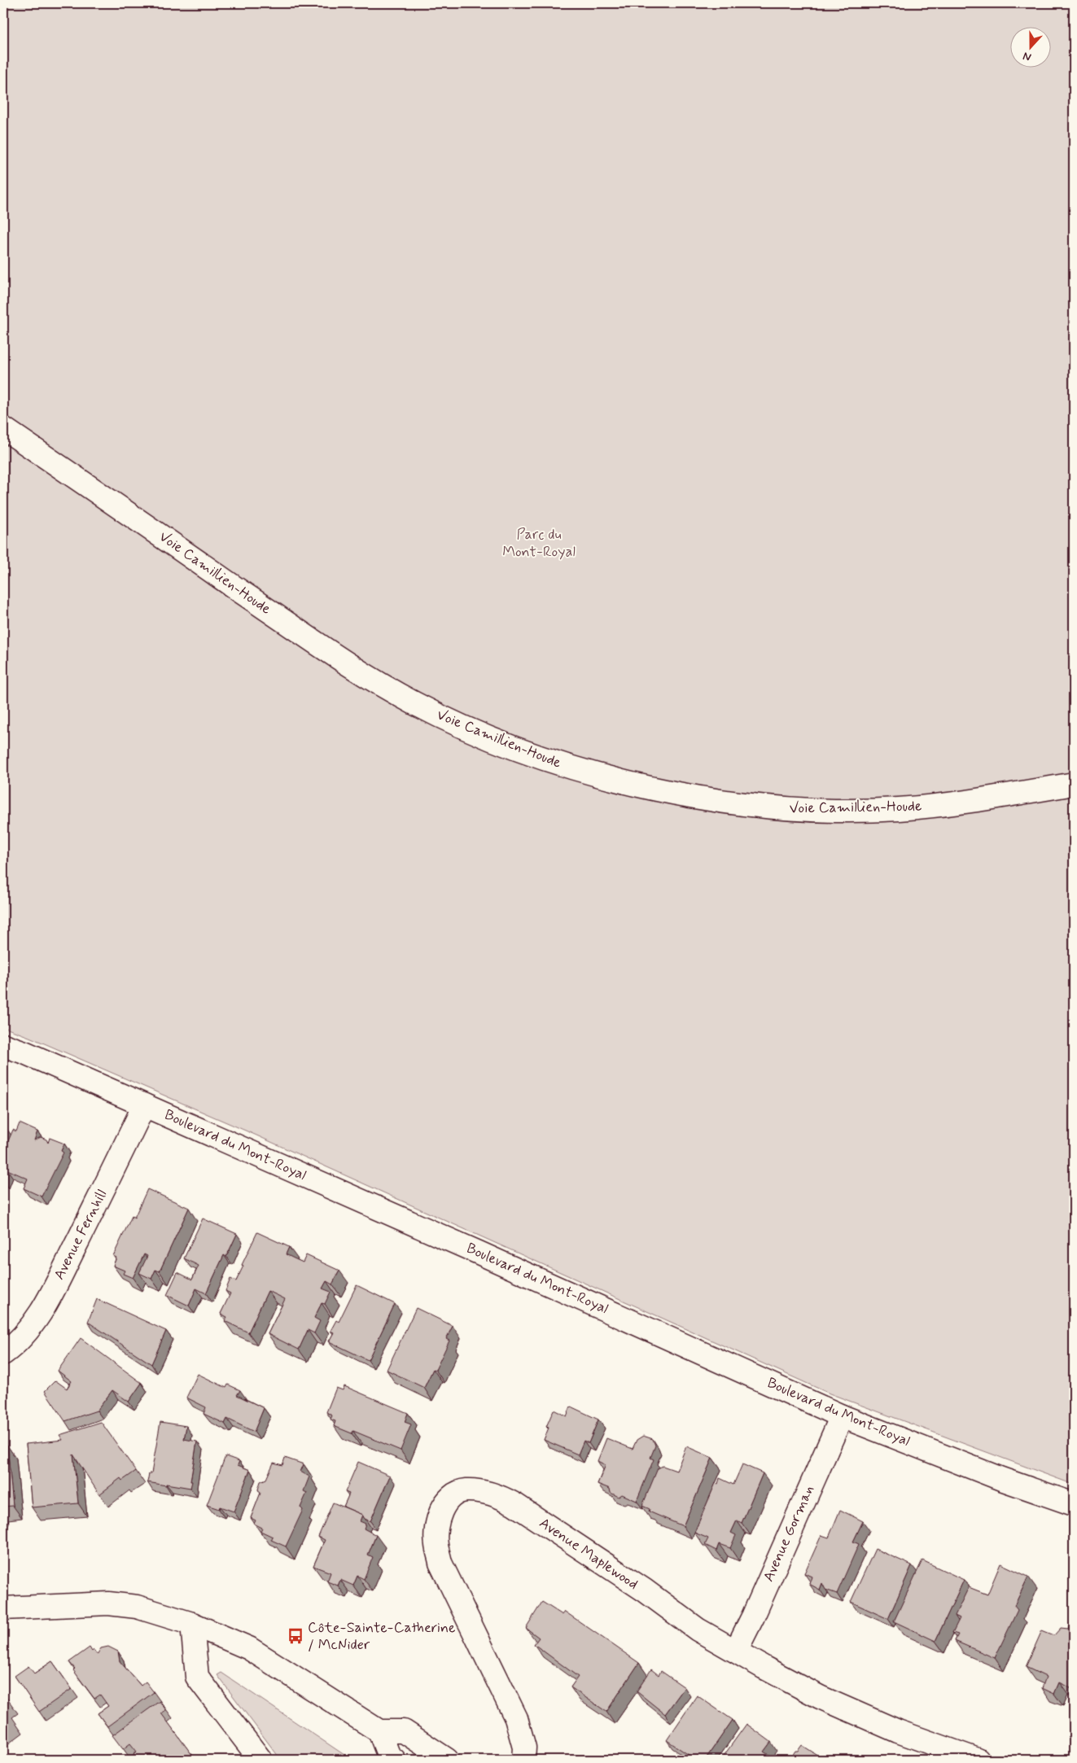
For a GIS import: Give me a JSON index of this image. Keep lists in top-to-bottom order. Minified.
{"streets":{"street":["Voie Camillien-Houde","Boulevard du Mont-Royal","Avenue Fernhill","Avenue Gorman","Avenue Maplewood"]},"crossings":[["Boulevard du Mont-Royal","Avenue Fernhill"],["Boulevard du Mont-Royal","Avenue Gorman"],["Avenue Gorman","Avenue Maplewood"]],"parks":["Parc du Mont-Royal"],"places":{"bus stop":["Côte-Sainte-Catherine / McNider"]},"north":"bottom"}
